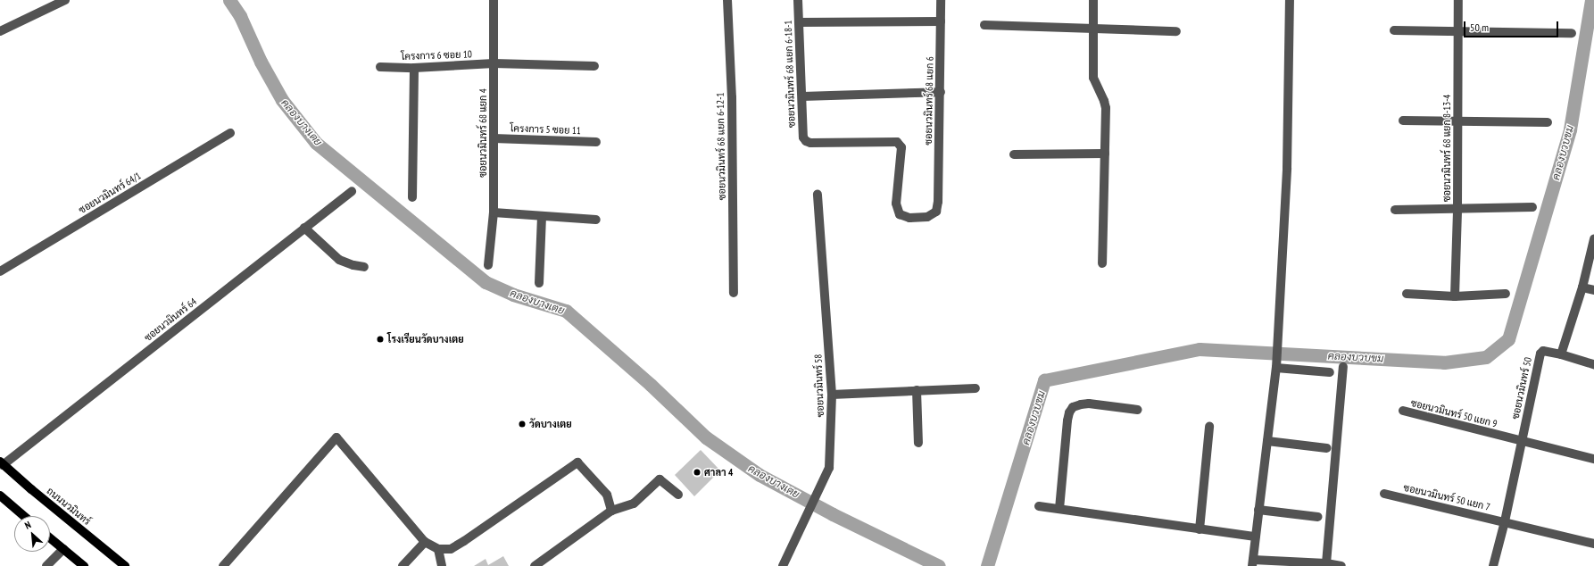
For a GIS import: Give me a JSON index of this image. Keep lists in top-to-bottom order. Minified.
{"streets":{"main road":["ถนนนวมินทร์"],"street":["โครงการ 6 ซอย 10","ซอยนวมินทร์ 68 แยก 6-18-1","ซอยนวมินทร์ 68 แยก 6","โครงการ 5 ซอย 11","ซอยนวมินทร์ 68 แยก 4","ซอยนวมินทร์ 68 แยก 6-12-1","ซอยนวมินทร์ 68 แยก 8-13-4","ซอยนวมินทร์ 64/1","ซอยนวมินทร์ 64","ซอยนวมินทร์ 58","ซอยนวมินทร์ 50","ซอยนวมินทร์ 50 แยก 9","ซอยนวมินทร์ 50 แยก 7"]},"crossings":[["โครงการ 6 ซอย 10","ซอยนวมินทร์ 68 แยก 4"],["ซอยนวมินทร์ 68 แยก 6-18-1","ซอยนวมินทร์ 68 แยก 6"],["โครงการ 5 ซอย 11","ซอยนวมินทร์ 68 แยก 4"],["ซอยนวมินทร์ 64","ถนนนวมินทร์"],["ซอยนวมินทร์ 50","ซอยนวมินทร์ 50 แยก 9"],["ซอยนวมินทร์ 50","ซอยนวมินทร์ 50 แยก 7"]],"water":["คลองบางเตย","คลองบวบขม"],"places":["โรงเรียนวัดบางเตย","วัดบางเตย","ศาลา 4"],"scale_bar":"50 m","north":"top left"}
